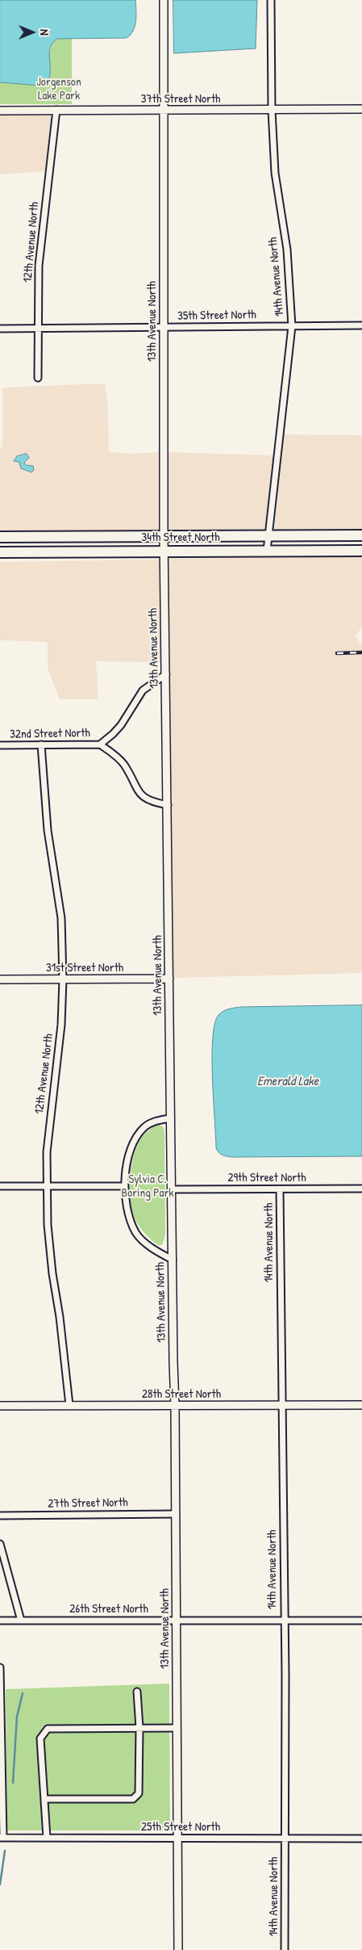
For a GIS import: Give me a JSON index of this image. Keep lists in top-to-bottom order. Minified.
{"streets":{"highway":["34th Street North"],"street":["37th Street North","12th Avenue North","14th Avenue North","35th Street North","13th Avenue North","32nd Street North","31st Street North","29th Street North","28th Street North","27th Street North","26th Street North","25th Street North"]},"crossings":[["37th Street North","12th Avenue North"],["37th Street North","14th Avenue North"],["37th Street North","13th Avenue North"],["12th Avenue North","35th Street North"],["12th Avenue North","32nd Street North"],["12th Avenue North","31st Street North"],["12th Avenue North","28th Street North"],["14th Avenue North","35th Street North"],["14th Avenue North","34th Street North"],["14th Avenue North","29th Street North"],["14th Avenue North","28th Street North"],["14th Avenue North","26th Street North"],["14th Avenue North","25th Street North"],["35th Street North","13th Avenue North"],["13th Avenue North","34th Street North"],["13th Avenue North","32nd Street North"],["13th Avenue North","31st Street North"],["13th Avenue North","29th Street North"],["13th Avenue North","28th Street North"],["13th Avenue North","27th Street North"],["13th Avenue North","26th Street North"],["13th Avenue North","25th Street North"]],"water":["Emerald Lake"],"parks":["Jorgenson Lake Park","Sylvia C. Boring Park"],"north":"right"}
